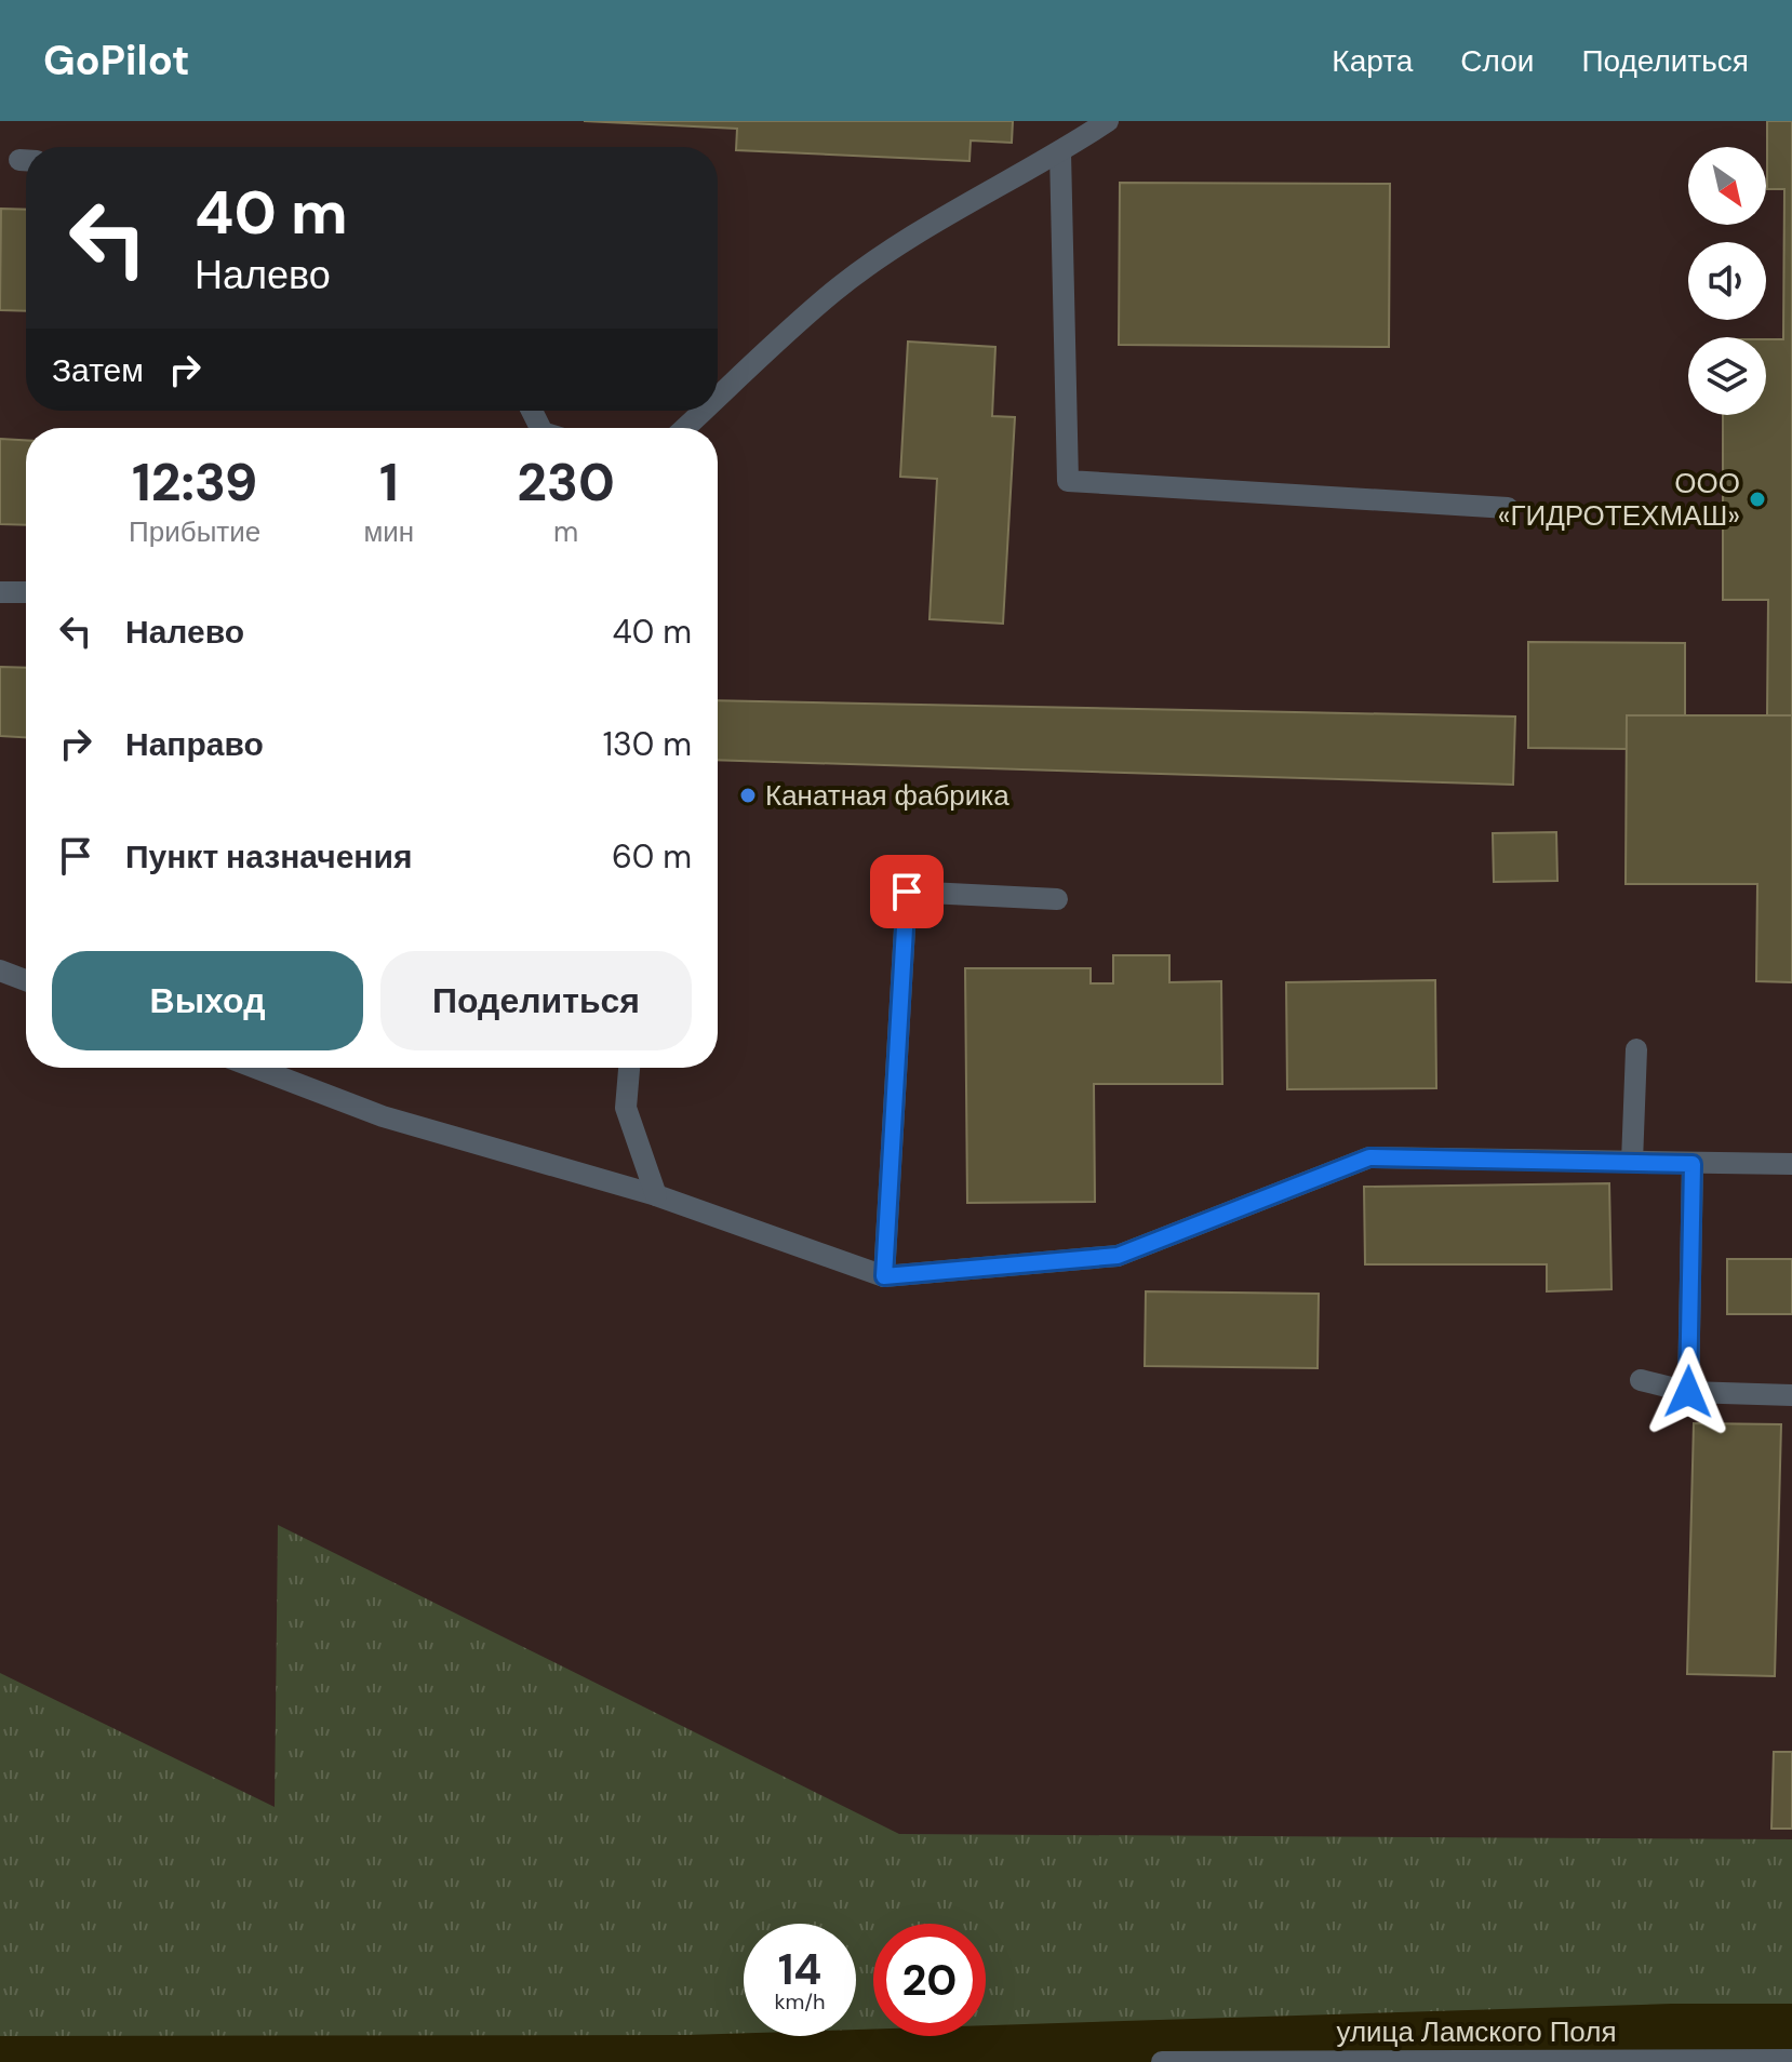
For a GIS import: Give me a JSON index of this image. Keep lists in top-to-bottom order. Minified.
{"streets":{"street":["улица Ламского Поля"]},"places":["ООО «ГИДРОТЕХМАШ»","Канатная фабрика"],"north":"bottom right","page":{"header":"GoPilot","nav":["Карта","Слои","Поделиться"],"turn":["40 m","Налево"],"then":"Затем","eta":["12:39","Прибытие","1","мин","230","m"],"list":[{"name":"Налево","value":"40 m"},{"name":"Направо","value":"130 m"},{"name":"Пункт назначения","value":"60 m"}],"buttons":["Выход","Поделиться"],"speed":"14 km/h","limit":"20"}}
